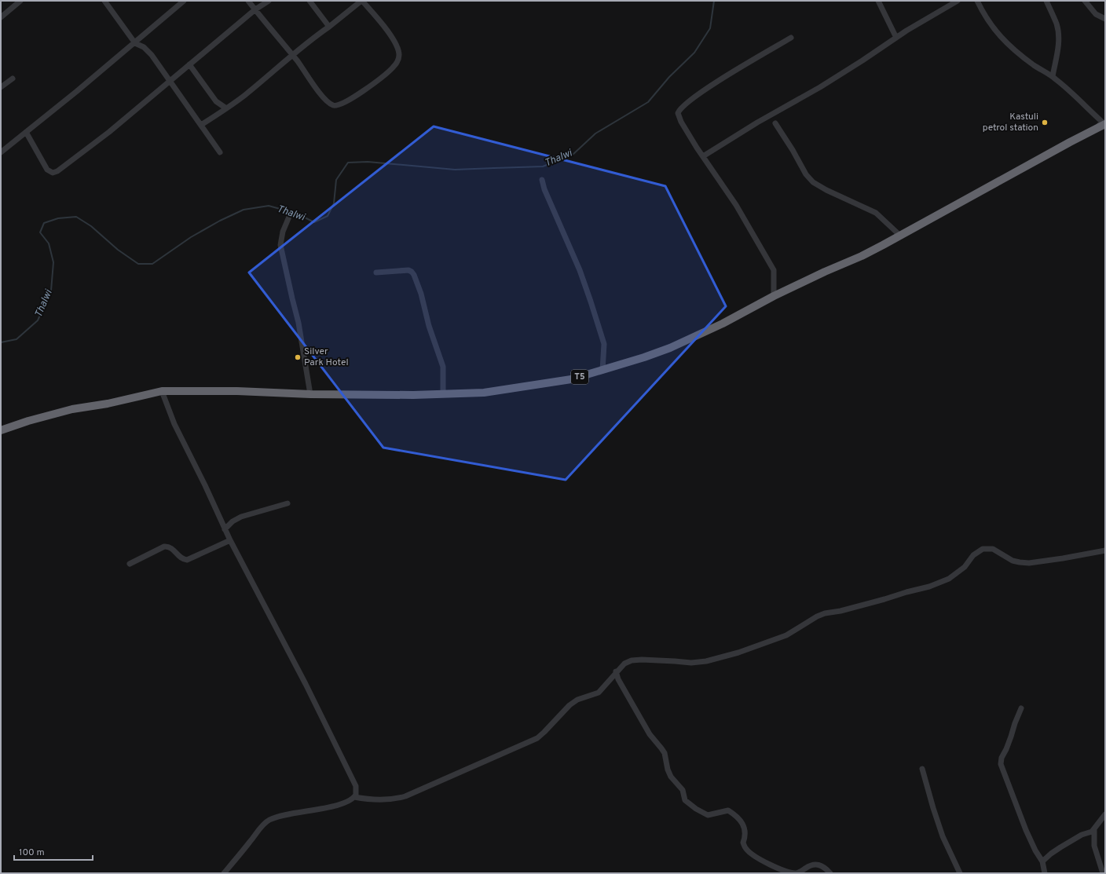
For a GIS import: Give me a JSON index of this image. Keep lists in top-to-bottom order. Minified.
{"streets":{"highway":["T5"]},"water":["Thalwi"],"places":["Kastuli petrol station","Silver Park Hotel"],"scale_bar":"100 m"}
